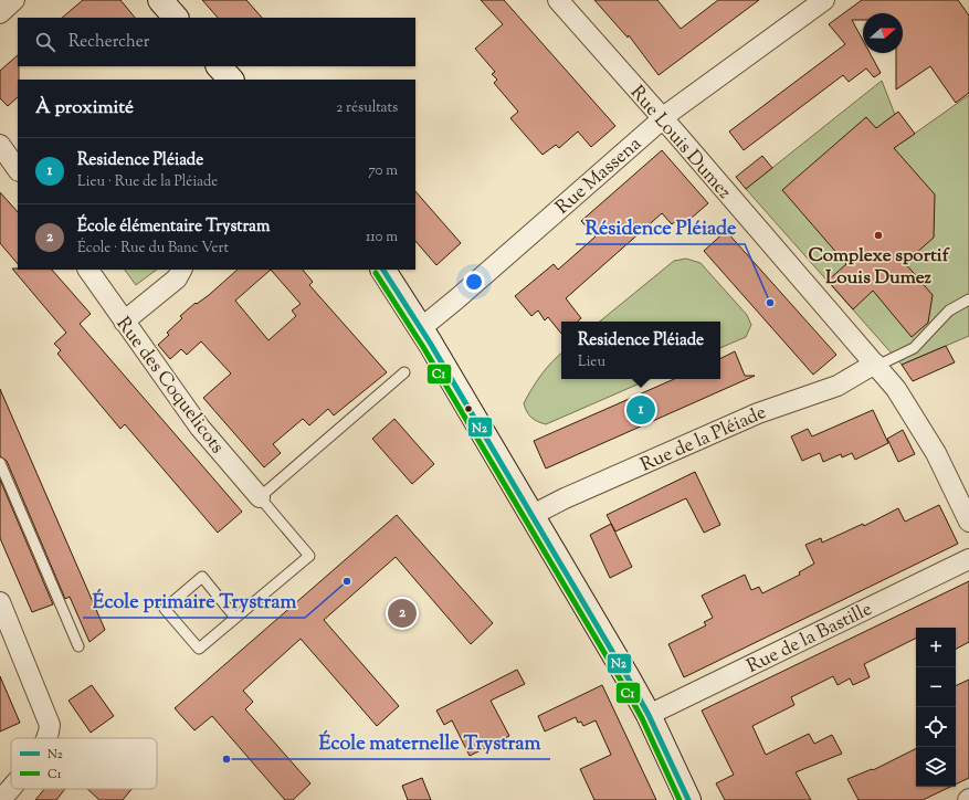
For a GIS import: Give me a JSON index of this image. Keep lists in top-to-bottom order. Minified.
{"streets":{"street":["Rue Louis Dumez","Rue Massena","Rue des Coquelicots","Rue de la Pléiade","Rue de la Bastille"]},"crossings":[["Rue Louis Dumez","Rue Massena"],["Rue Louis Dumez","Rue de la Pléiade"]],"places":["Complexe sportif Louis Dumez","Résidence Pléiade","École primaire Trystram","École maternelle Trystram"],"lines":["transit line N2","transit line C1"],"legend":["N2","C1"],"north":"right","page":{"search":"Rechercher","heading":["À proximité","2 résultats"],"list":[{"mark":"1","name":"Residence Pléiade","note":"Lieu · Rue de la Pléiade","value":"70 m"},{"mark":"2","name":"École élémentaire Trystram","note":"École · Rue du Banc Vert","value":"110 m"}],"popup":["Residence Pléiade","Lieu"],"pins":["1","2"],"map_buttons":["+","−"]}}
